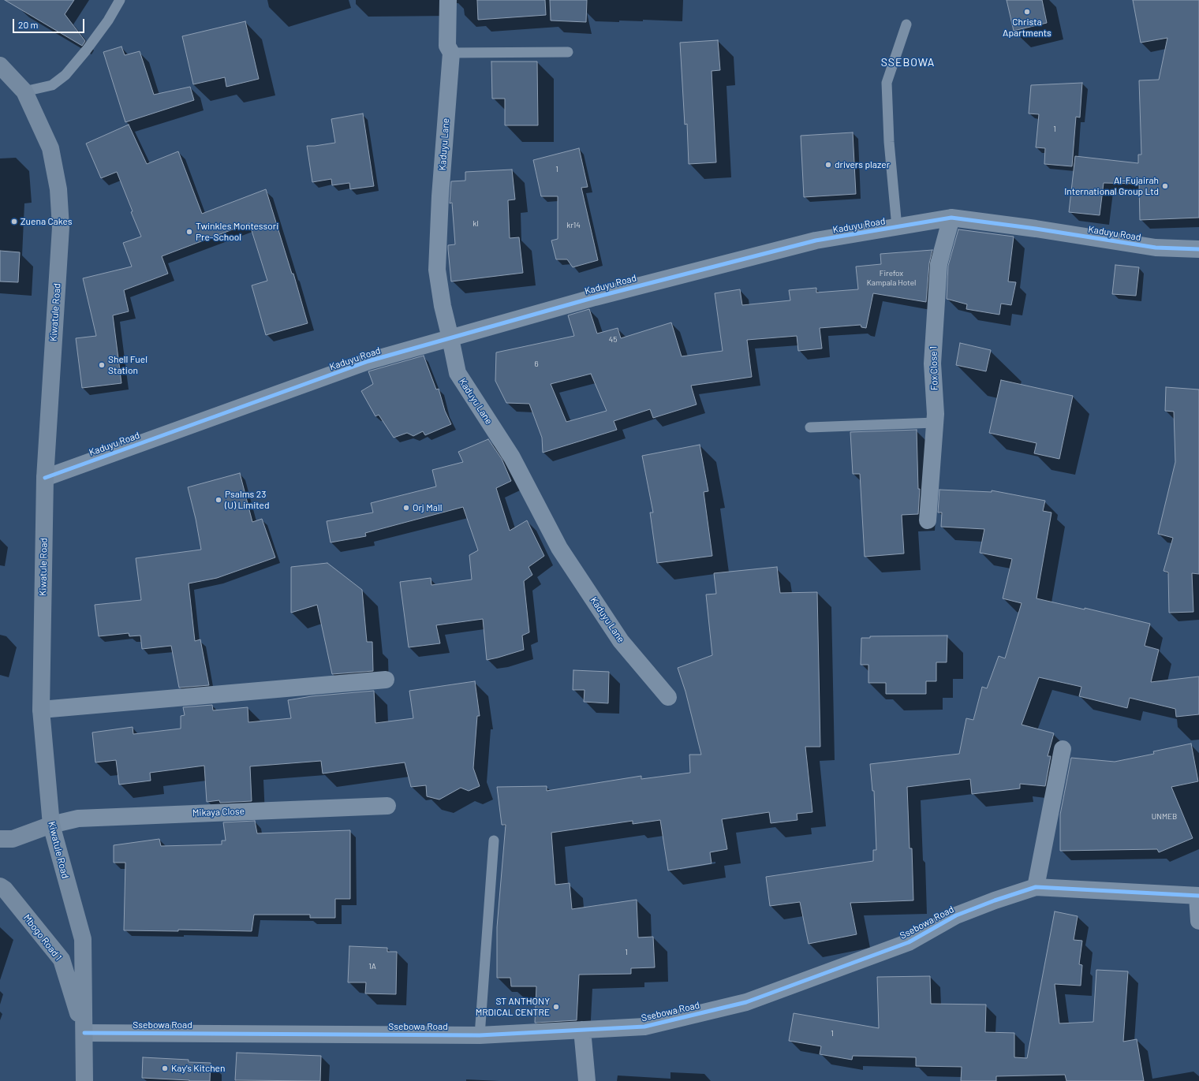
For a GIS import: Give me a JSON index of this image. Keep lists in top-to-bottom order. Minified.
{"streets":{"main road":["Kiwatule Road","Mbogo Road 1"],"street":["Kaduyu Lane","Kaduyu Road","Fox Close 1","Mikaya Close","Ssebowa Road"]},"crossings":[["Kaduyu Lane","Kaduyu Road"],["Kaduyu Road","Kiwatule Road"],["Kaduyu Road","Fox Close 1"],["Kiwatule Road","Mikaya Close"],["Kiwatule Road","Ssebowa Road"],["Kiwatule Road","Mbogo Road 1"],["Ssebowa Road","Mbogo Road 1"]],"districts":["SSEBOWA"],"places":["Christa Apartments","drivers plazer","Al-Fujairah International Group Ltd","Zuena Cakes","Twinkles Montessori Pre-School","Shell Fuel Station","Psalms 23 (U) Limited","Orj Mall","ST ANTHONY MRDICAL CENTRE","Kay's Kitchen"],"house_numbers":["1","1","kl","kr14","Firefox Kampala Hotel","45","6","UNMEB","1","1A","1"],"scale_bar":"20 m"}
